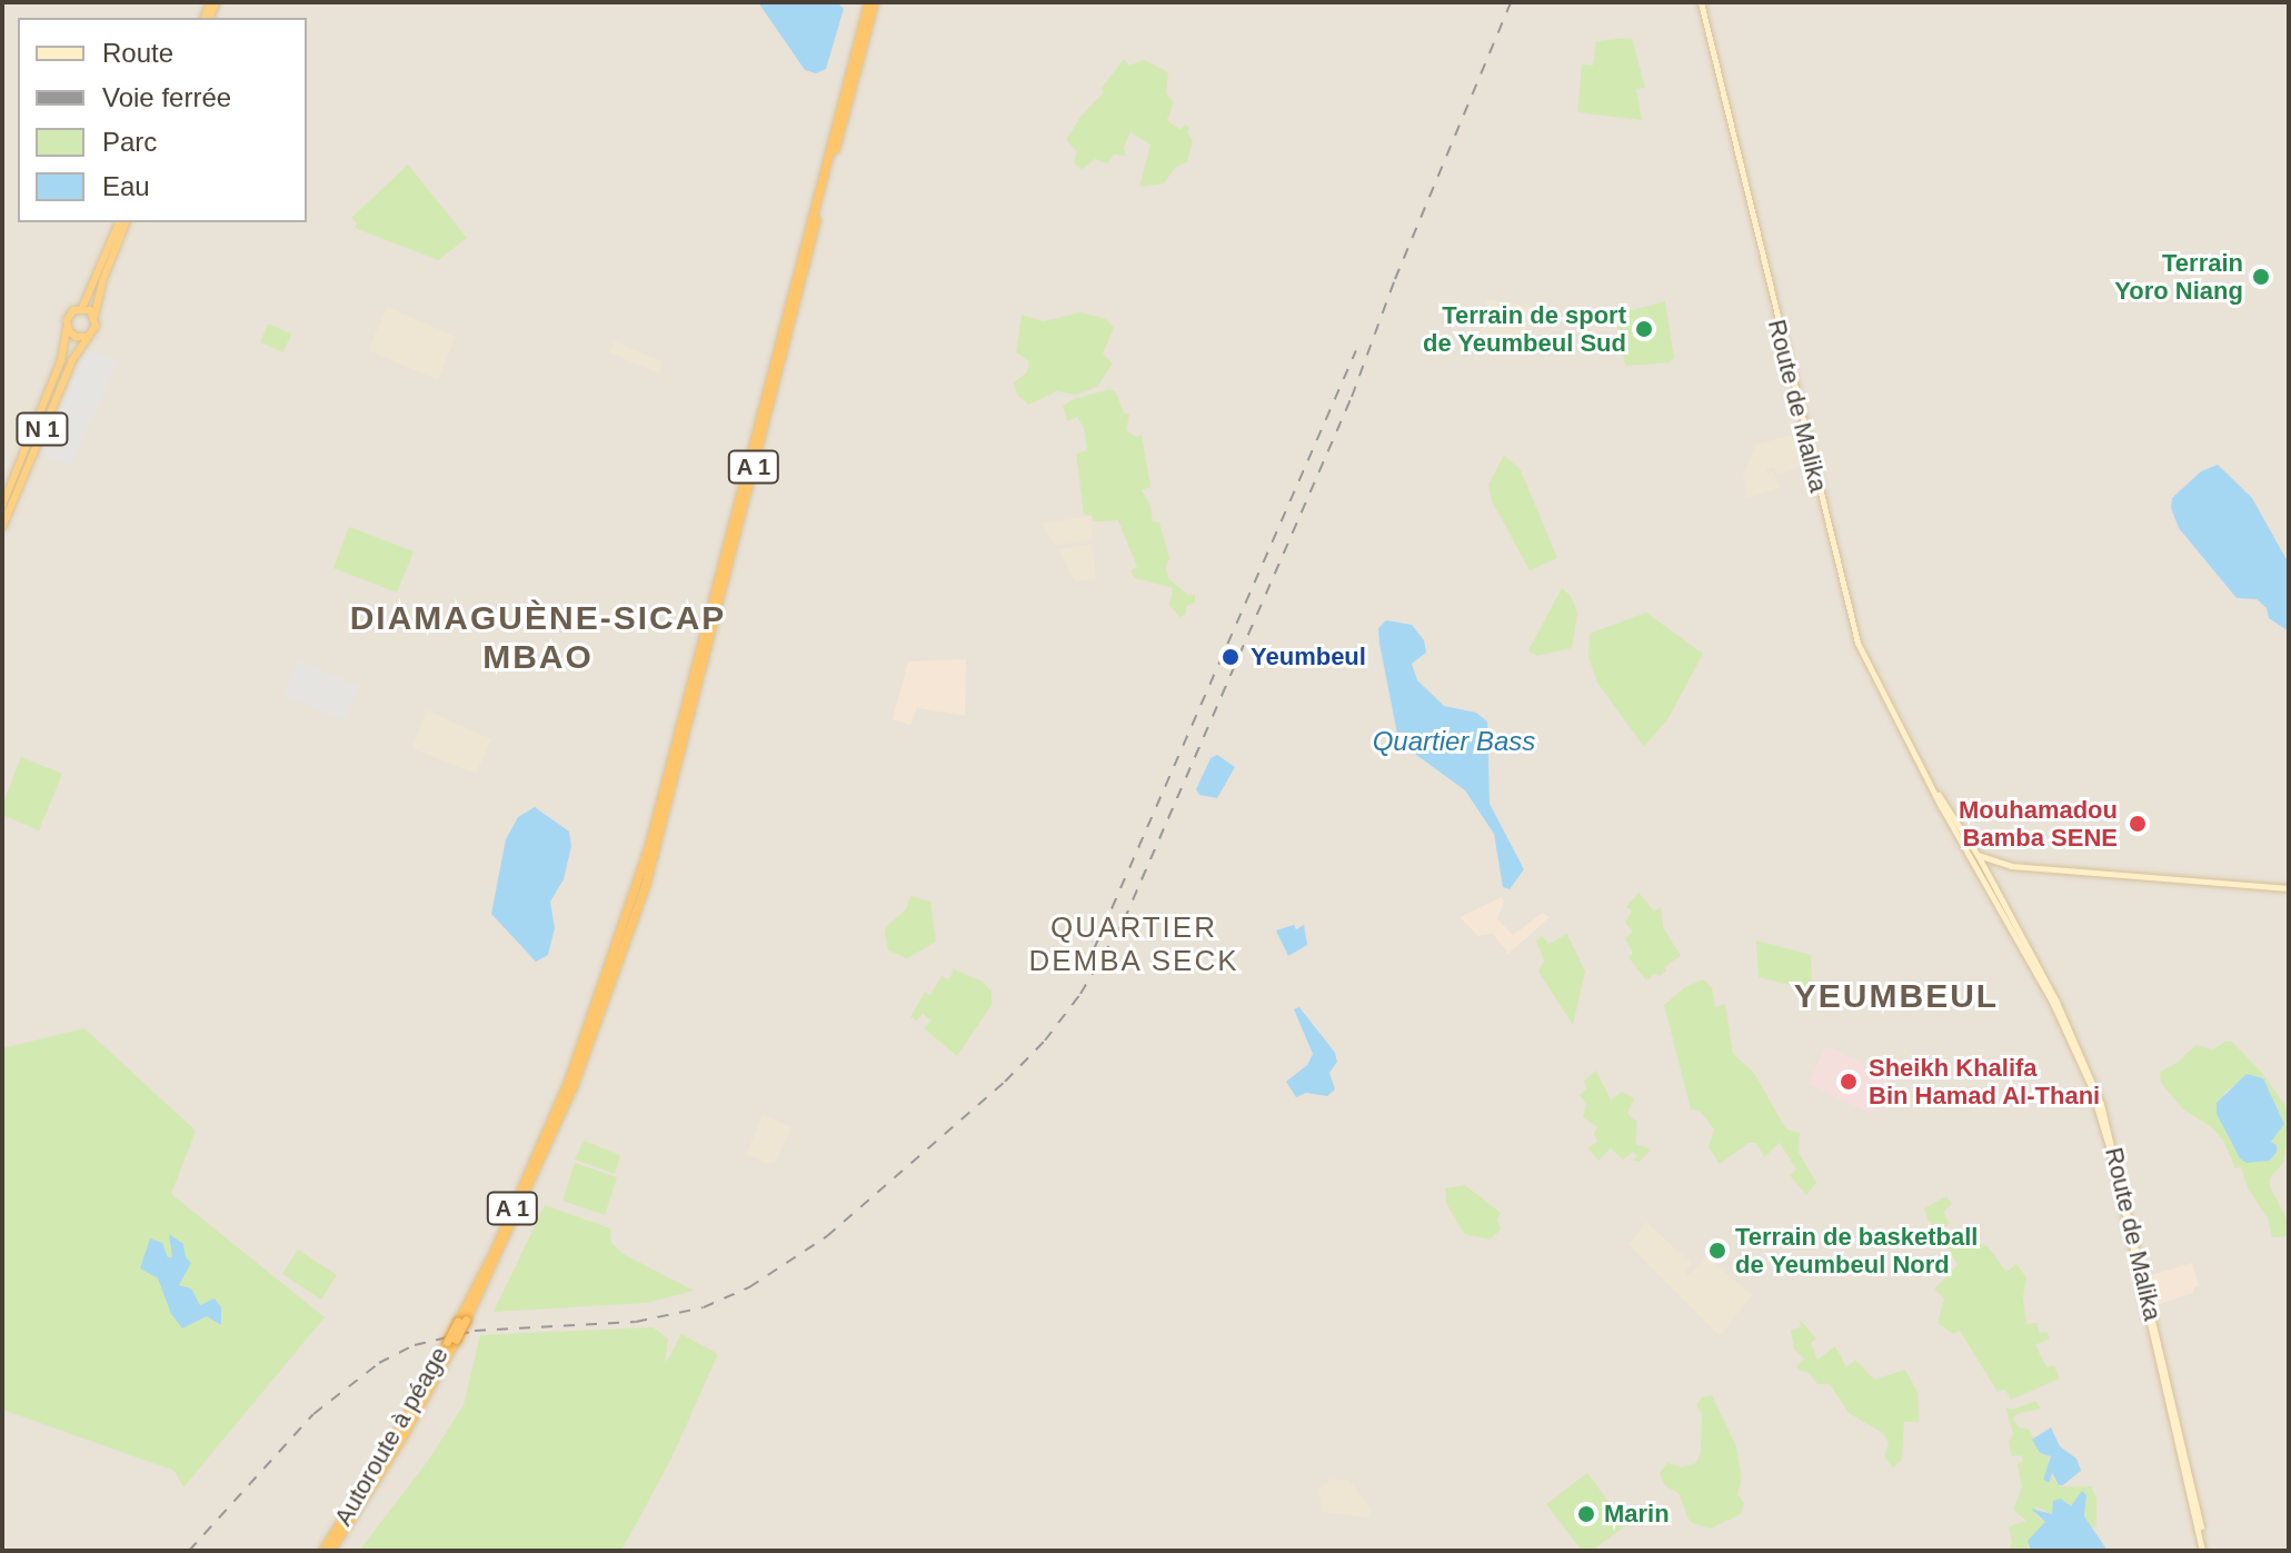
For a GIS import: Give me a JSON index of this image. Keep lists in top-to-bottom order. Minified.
{"streets":{"highway":["N 1","A 1","Autoroute à péage"],"main road":["Route de Malika"]},"crossings":[["A 1","Autoroute à péage"]],"districts":["DIAMAGUÈNE-SICAP MBAO","QUARTIER DEMBA SECK","YEUMBEUL"],"water":["Quartier Bass"],"places":["Terrain Yoro Niang","Terrain de sport de Yeumbeul Sud","Yeumbeul","Mouhamadou Bamba SENE","Sheikh Khalifa Bin Hamad Al-Thani","Terrain de basketball de Yeumbeul Nord","Marin"],"legend":["Route","Voie ferrée","Parc","Eau"]}
